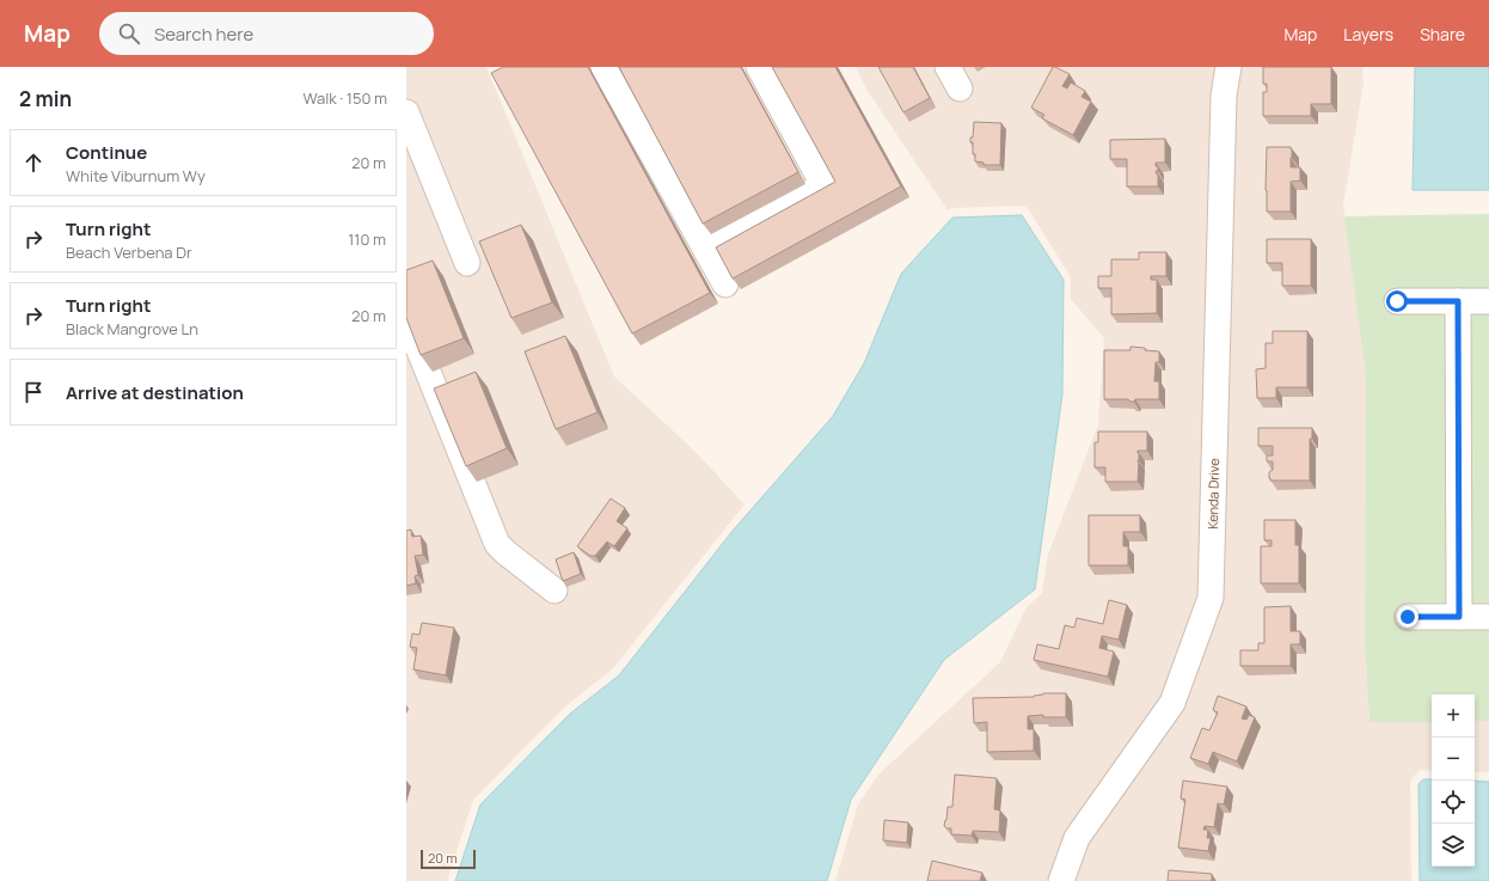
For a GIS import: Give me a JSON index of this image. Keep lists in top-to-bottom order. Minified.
{"streets":{"street":["Kenda Drive"]},"scale_bar":"20 m","page":{"header":"Map","search":"Search here","nav":["Map","Layers","Share"],"heading":["2 min","Walk · 150 m"],"list":[["Continue","White Viburnum Wy","20 m"],["Turn right","Beach Verbena Dr","110 m"],["Turn right","Black Mangrove Ln","20 m"],"Arrive at destination"],"map_buttons":["+","−"],"scale":"20 m"}}
